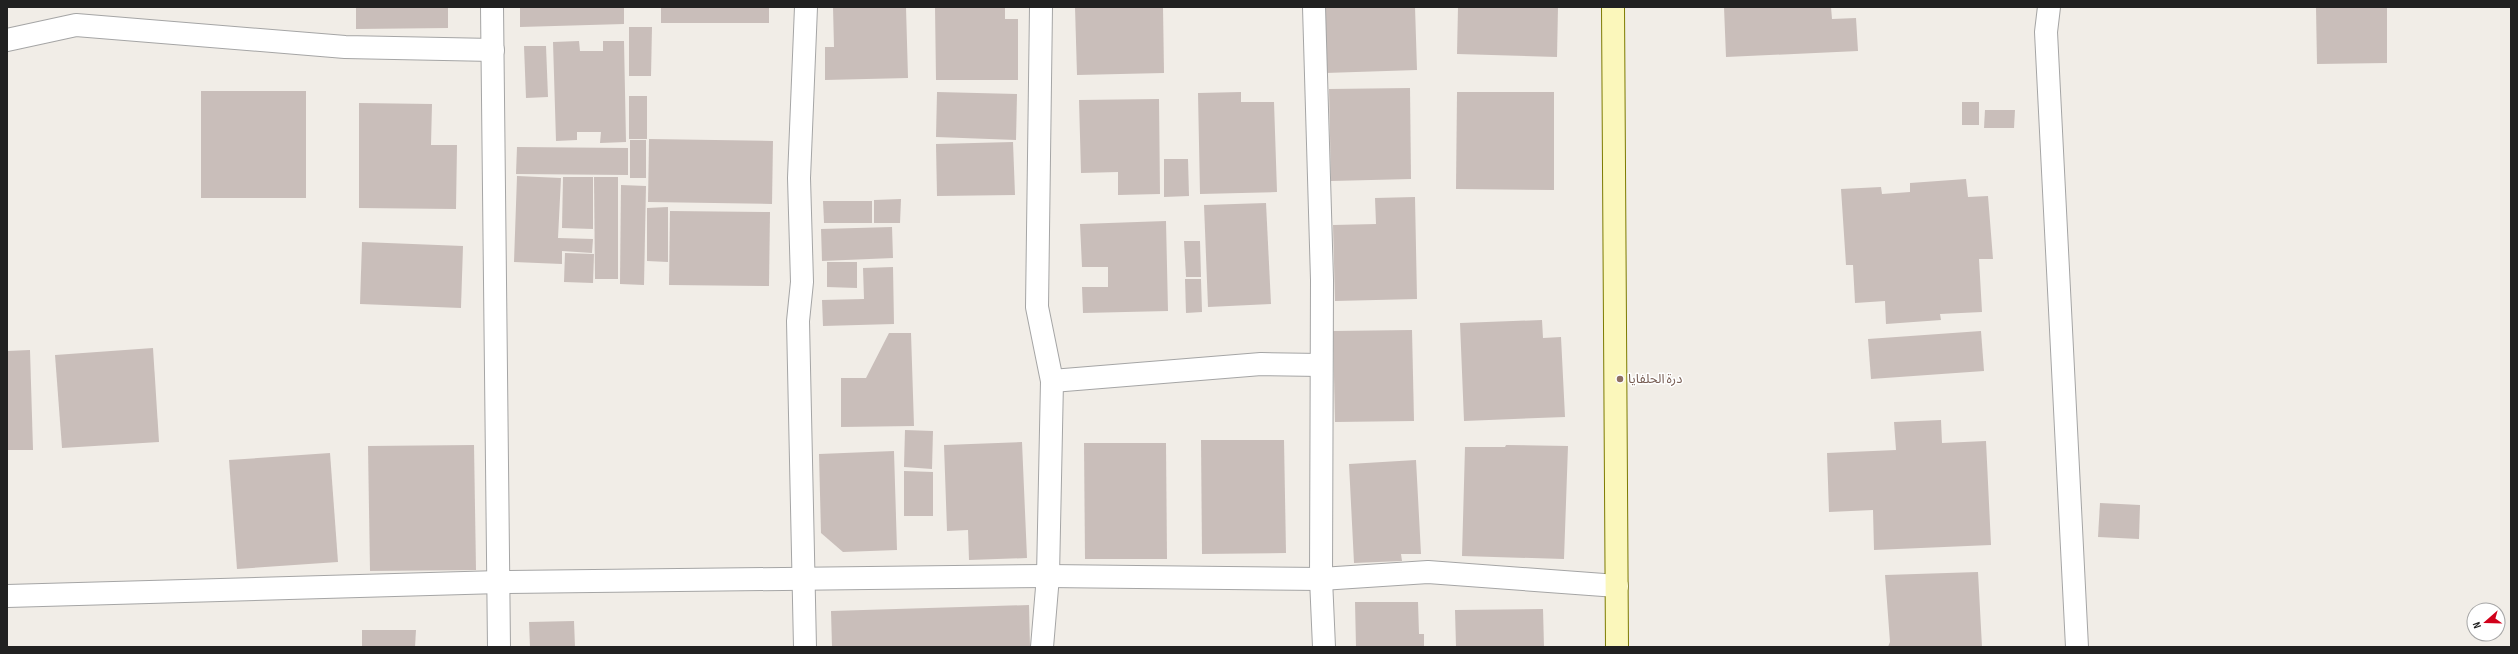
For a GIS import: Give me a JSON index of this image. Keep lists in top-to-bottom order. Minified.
{"places":["درة الحلفايا"],"north":"left"}
